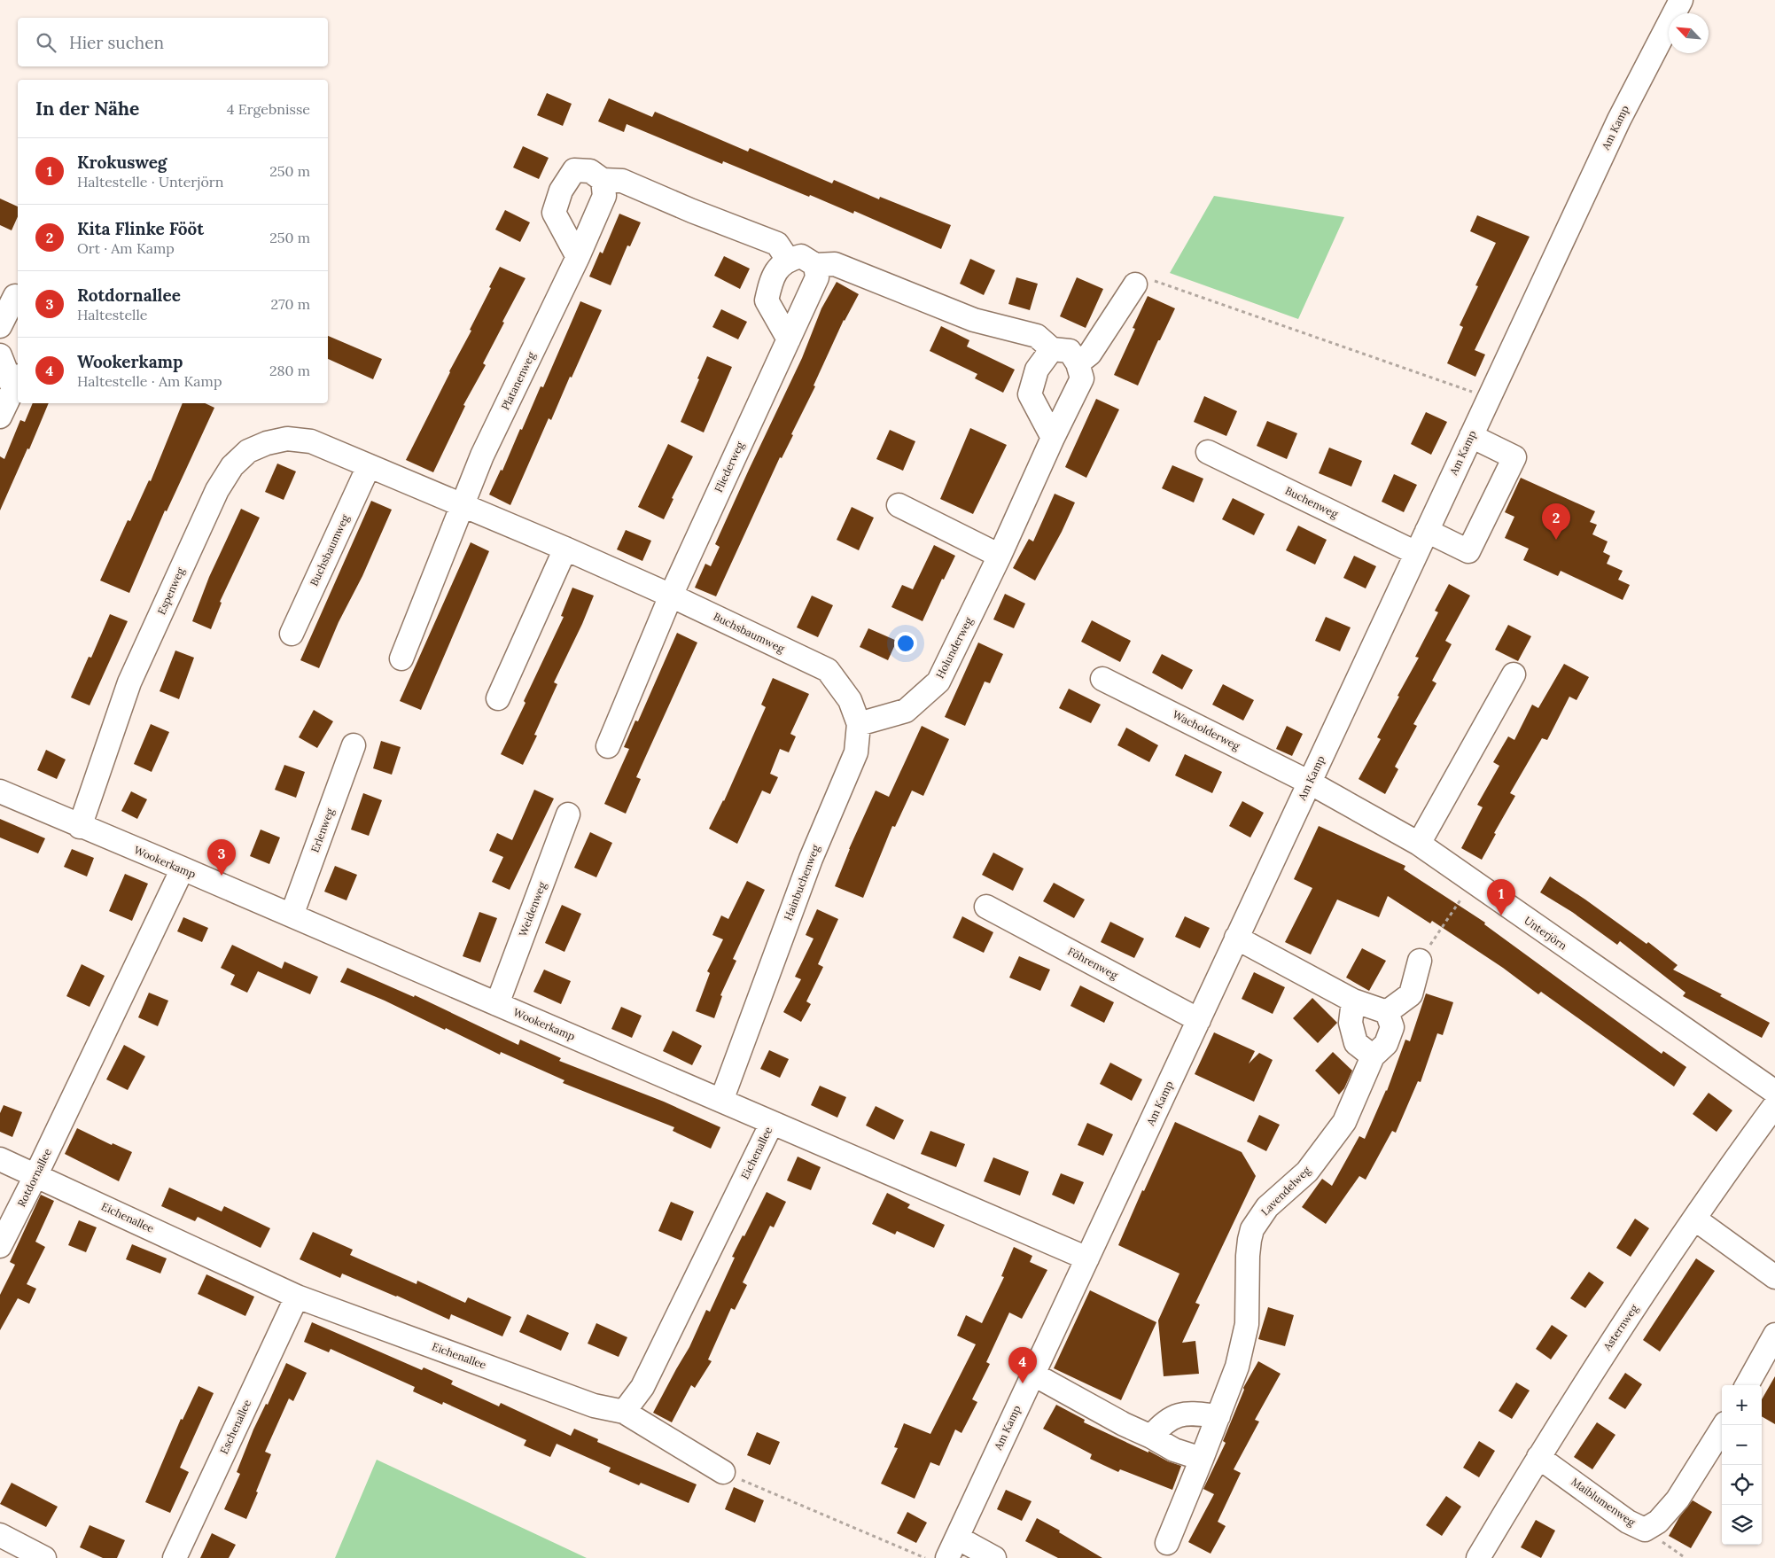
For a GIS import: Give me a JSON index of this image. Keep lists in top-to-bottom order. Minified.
{"streets":{"street":["Am Kamp","Platanenweg","Fliederweg","Buchenweg","Buchsbaumweg","Espenweg","Holunderweg","Wacholderweg","Erlenweg","Wookerkamp","Hainbuchenweg","Weidenweg","Unterjörn","Föhrenweg","Eichenallee","Rotdornallee","Lavendelweg","Asternweg","Eschenallee","Maiblumenweg"]},"crossings":[["Am Kamp","Buchenweg"],["Am Kamp","Wacholderweg"],["Am Kamp","Wookerkamp"],["Am Kamp","Unterjörn"],["Am Kamp","Föhrenweg"],["Platanenweg","Buchsbaumweg"],["Fliederweg","Buchsbaumweg"],["Buchsbaumweg","Espenweg"],["Buchsbaumweg","Hainbuchenweg"],["Espenweg","Wookerkamp"],["Holunderweg","Hainbuchenweg"],["Wacholderweg","Unterjörn"],["Erlenweg","Wookerkamp"],["Wookerkamp","Hainbuchenweg"],["Wookerkamp","Weidenweg"],["Wookerkamp","Eichenallee"],["Wookerkamp","Rotdornallee"],["Eichenallee","Rotdornallee"],["Eichenallee","Eschenallee"],["Asternweg","Maiblumenweg"]],"north":"top left","page":{"search":"Hier suchen","heading":["In der Nähe","4 Ergebnisse"],"list":[{"mark":"1","name":"Krokusweg","note":"Haltestelle · Unterjörn","value":"250 m"},{"mark":"2","name":"Kita Flinke Fööt","note":"Ort · Am Kamp","value":"250 m"},{"mark":"3","name":"Rotdornallee","note":"Haltestelle","value":"270 m"},{"mark":"4","name":"Wookerkamp","note":"Haltestelle · Am Kamp","value":"280 m"}],"pins":["2","3","1","4"],"map_buttons":["+","−"]}}
